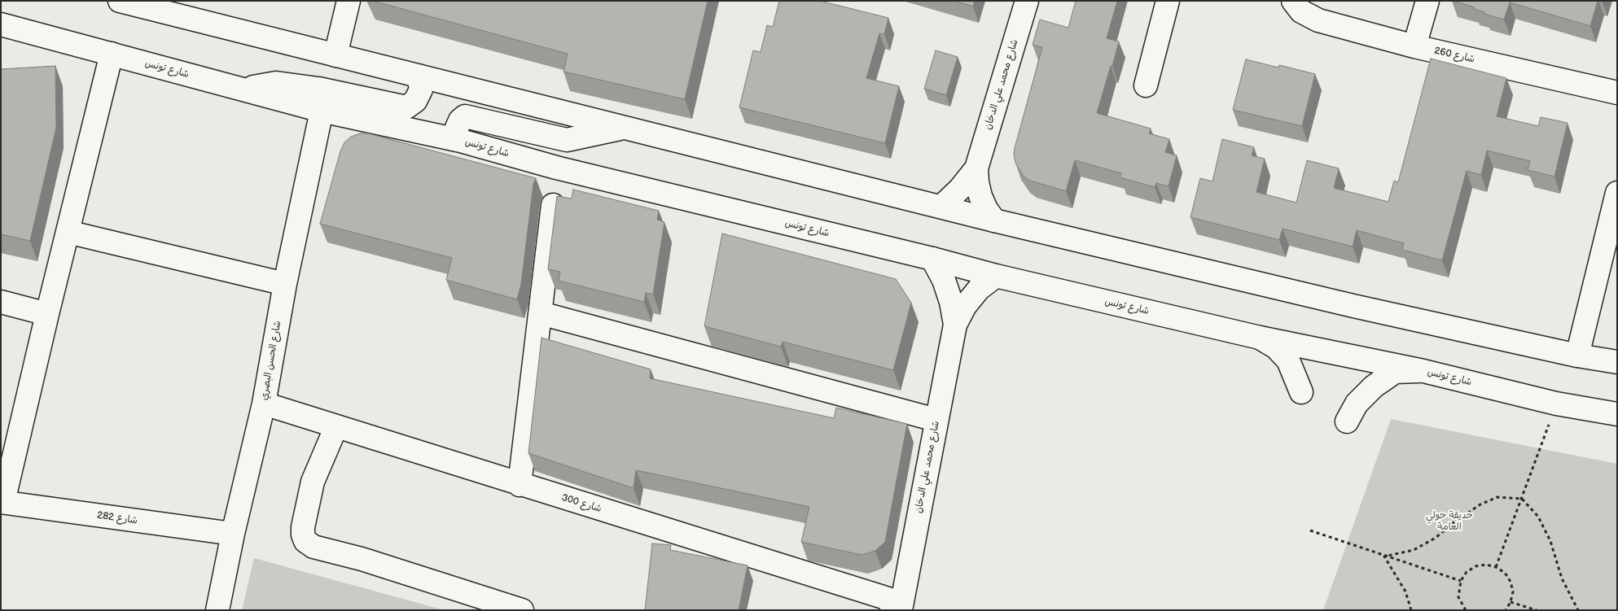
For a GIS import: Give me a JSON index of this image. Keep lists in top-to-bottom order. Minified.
{"streets":{"main road":["شارع 260","شارع تونس","شارع محمد علي الدخان","شارع الحسن البصري","شارع 300","شارع 282"]},"crossings":[["شارع تونس","شارع محمد علي الدخان"],["شارع تونس","شارع الحسن البصري"],["شارع الحسن البصري","شارع 300"],["شارع الحسن البصري","شارع 282"]],"parks":["حديقة حولي العامة"]}
